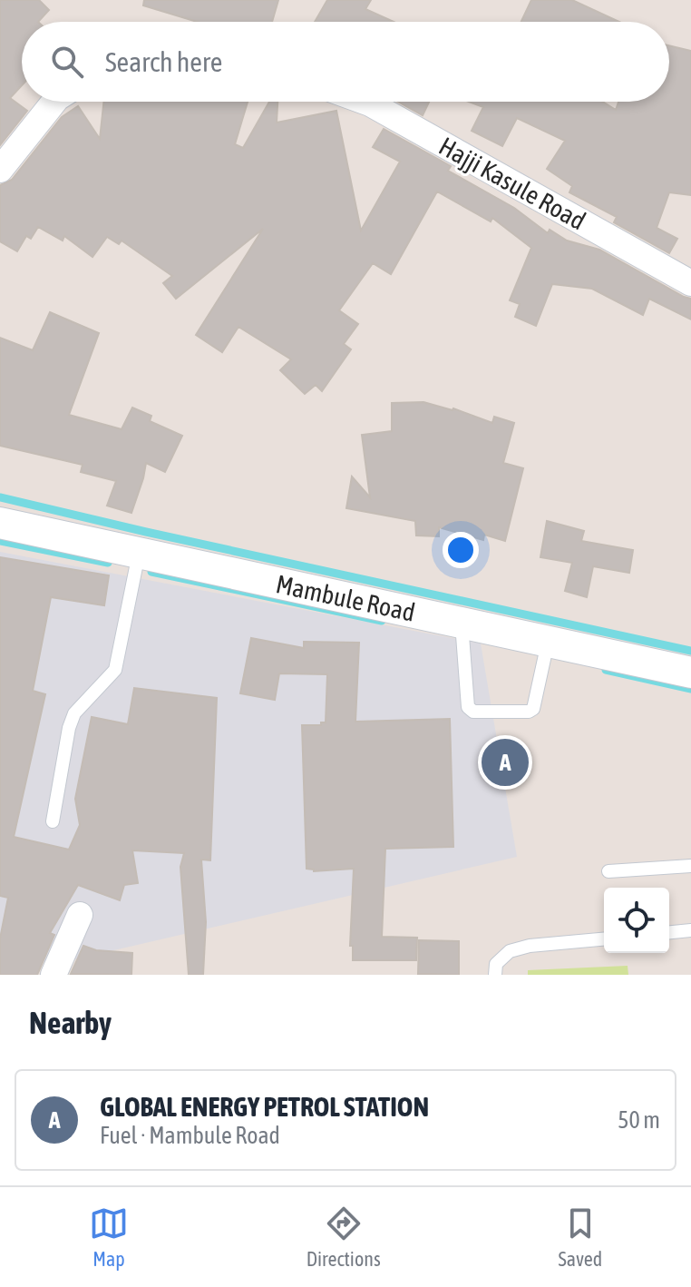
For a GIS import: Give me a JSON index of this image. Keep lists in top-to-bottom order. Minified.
{"streets":{"street":["Hajji Kasule Road","Mambule Road"]},"page":{"search":"Search here","pins":"A","heading":"Nearby","list":[{"mark":"A","name":"GLOBAL ENERGY PETROL STATION","note":"Fuel · Mambule Road","value":"50 m"}],"nav":["Map","Directions","Saved"]}}
